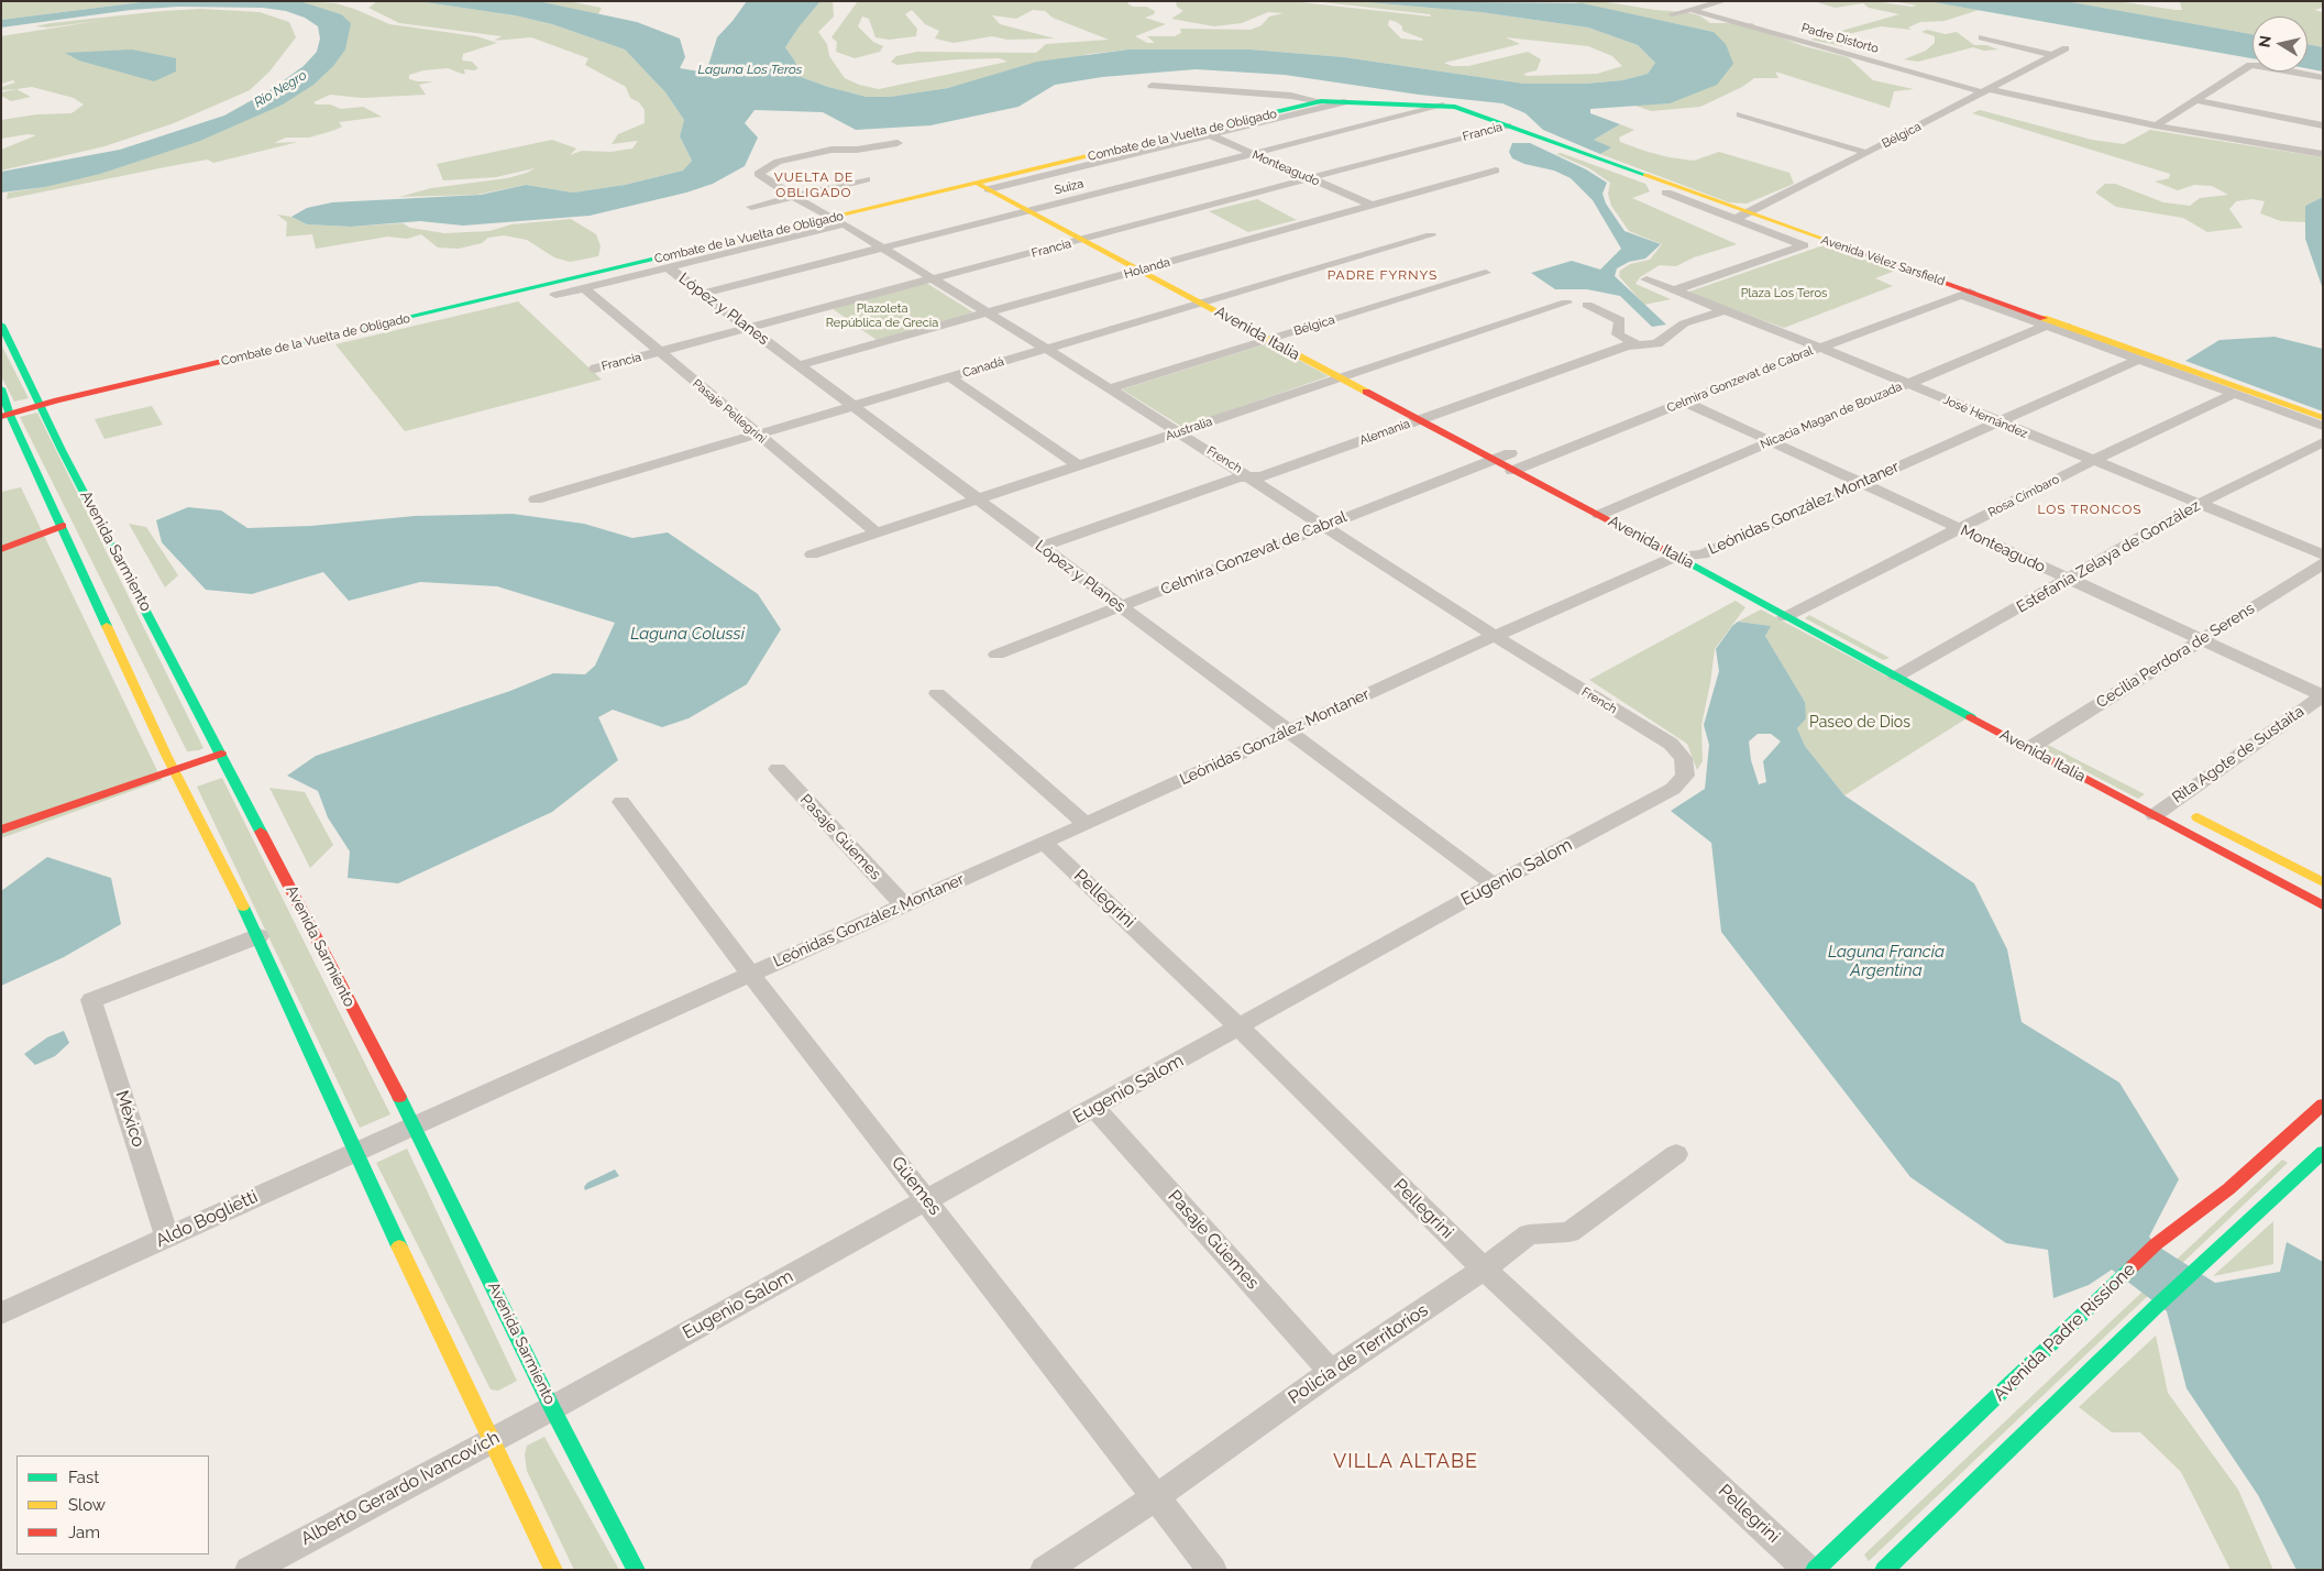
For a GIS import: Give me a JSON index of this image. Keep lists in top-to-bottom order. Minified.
{"streets":{"main road":["Combate de la Vuelta de Obligado","Avenida Vélez Sarsfield","Avenida Italia","Avenida Sarmiento","Avenida Padre Rissione"],"street":["Padre Distorto","Francia","Bélgica","Monteagudo","Suiza","Holanda","López y Planes","Canadá","Celmira Gonzevat de Cabral","Pasaje Pellegrini","Nicacia Magan de Bouzada","José Hernández","Australia","Alemania","French","Rosa Címbaro","Leónidas González Montaner","Estefanía Zelaya de González","Cecilia Perdora de Serens","Rita Agote de Sustaita","Pasaje Güemes","Eugenio Salom","Pellegrini","México","Güemes","Aldo Boglietti","Policía de Territorios","Alberto Gerardo Ivancovich"]},"crossings":[["Padre Distorto","Bélgica"],["Francia","Monteagudo"],["Francia","Avenida Vélez Sarsfield"],["Francia","López y Planes"],["Francia","Avenida Italia"],["Francia","Pasaje Pellegrini"],["Francia","French"],["Combate de la Vuelta de Obligado","Monteagudo"],["Combate de la Vuelta de Obligado","Suiza"],["Combate de la Vuelta de Obligado","Avenida Vélez Sarsfield"],["Combate de la Vuelta de Obligado","López y Planes"],["Combate de la Vuelta de Obligado","Avenida Italia"],["Combate de la Vuelta de Obligado","Pasaje Pellegrini"],["Combate de la Vuelta de Obligado","French"],["Combate de la Vuelta de Obligado","Avenida Sarmiento"],["Bélgica","Avenida Vélez Sarsfield"],["Bélgica","Avenida Italia"],["Bélgica","French"],["Monteagudo","Suiza"],["Monteagudo","Holanda"],["Monteagudo","Celmira Gonzevat de Cabral"],["Monteagudo","Nicacia Magan de Bouzada"],["Monteagudo","Rosa Címbaro"],["Monteagudo","Leónidas González Montaner"],["Monteagudo","Estefanía Zelaya de González"],["Monteagudo","Cecilia Perdora de Serens"],["Monteagudo","Rita Agote de Sustaita"],["Suiza","Avenida Vélez Sarsfield"],["Suiza","López y Planes"],["Suiza","Avenida Italia"],["Suiza","French"],["Avenida Vélez Sarsfield","Celmira Gonzevat de Cabral"],["Avenida Vélez Sarsfield","Nicacia Magan de Bouzada"],["Avenida Vélez Sarsfield","José Hernández"],["Avenida Vélez Sarsfield","Rosa Címbaro"],["Avenida Vélez Sarsfield","Leónidas González Montaner"],["Holanda","López y Planes"],["Holanda","Avenida Italia"],["Holanda","French"],["López y Planes","Canadá"],["López y Planes","Celmira Gonzevat de Cabral"],["López y Planes","Australia"],["López y Planes","Alemania"],["López y Planes","Leónidas González Montaner"],["López y Planes","Eugenio Salom"],["Avenida Italia","Canadá"],["Avenida Italia","Celmira Gonzevat de Cabral"],["Avenida Italia","Nicacia Magan de Bouzada"],["Avenida Italia","Australia"],["Avenida Italia","Alemania"],["Avenida Italia","Rosa Címbaro"],["Avenida Italia","Leónidas González Montaner"],["Avenida Italia","Estefanía Zelaya de González"],["Avenida Italia","Cecilia Perdora de Serens"],["Avenida Italia","Rita Agote de Sustaita"],["Canadá","Pasaje Pellegrini"],["Canadá","French"],["Celmira Gonzevat de Cabral","José Hernández"],["Celmira Gonzevat de Cabral","French"],["Pasaje Pellegrini","Australia"],["Nicacia Magan de Bouzada","José Hernández"],["José Hernández","Alemania"],["José Hernández","Rosa Címbaro"],["José Hernández","Leónidas González Montaner"],["José Hernández","Estefanía Zelaya de González"],["Australia","French"],["Alemania","French"],["French","Leónidas González Montaner"],["French","Eugenio Salom"],["Leónidas González Montaner","Avenida Sarmiento"],["Leónidas González Montaner","Pasaje Güemes"],["Leónidas González Montaner","Pellegrini"],["Leónidas González Montaner","Güemes"],["Leónidas González Montaner","Aldo Boglietti"],["Avenida Sarmiento","Eugenio Salom"],["Avenida Sarmiento","Aldo Boglietti"],["Avenida Sarmiento","Alberto Gerardo Ivancovich"],["Pasaje Güemes","Eugenio Salom"],["Pasaje Güemes","Policía de Territorios"],["Eugenio Salom","Pellegrini"],["Eugenio Salom","Güemes"],["Eugenio Salom","Alberto Gerardo Ivancovich"],["Pellegrini","Policía de Territorios"],["México","Aldo Boglietti"],["Güemes","Policía de Territorios"]],"districts":["VUELTA DE OBLIGADO","PADRE FYRNYS","LOS TRONCOS","VILLA ALTABE"],"water":["Laguna Los Teros","Río Negro","Laguna Colussi","Laguna Francia Argentina"],"parks":["Plaza Los Teros","Plazoleta República de Grecia","Paseo de Dios"],"legend":["Fast","Slow","Jam"],"north":"left"}
